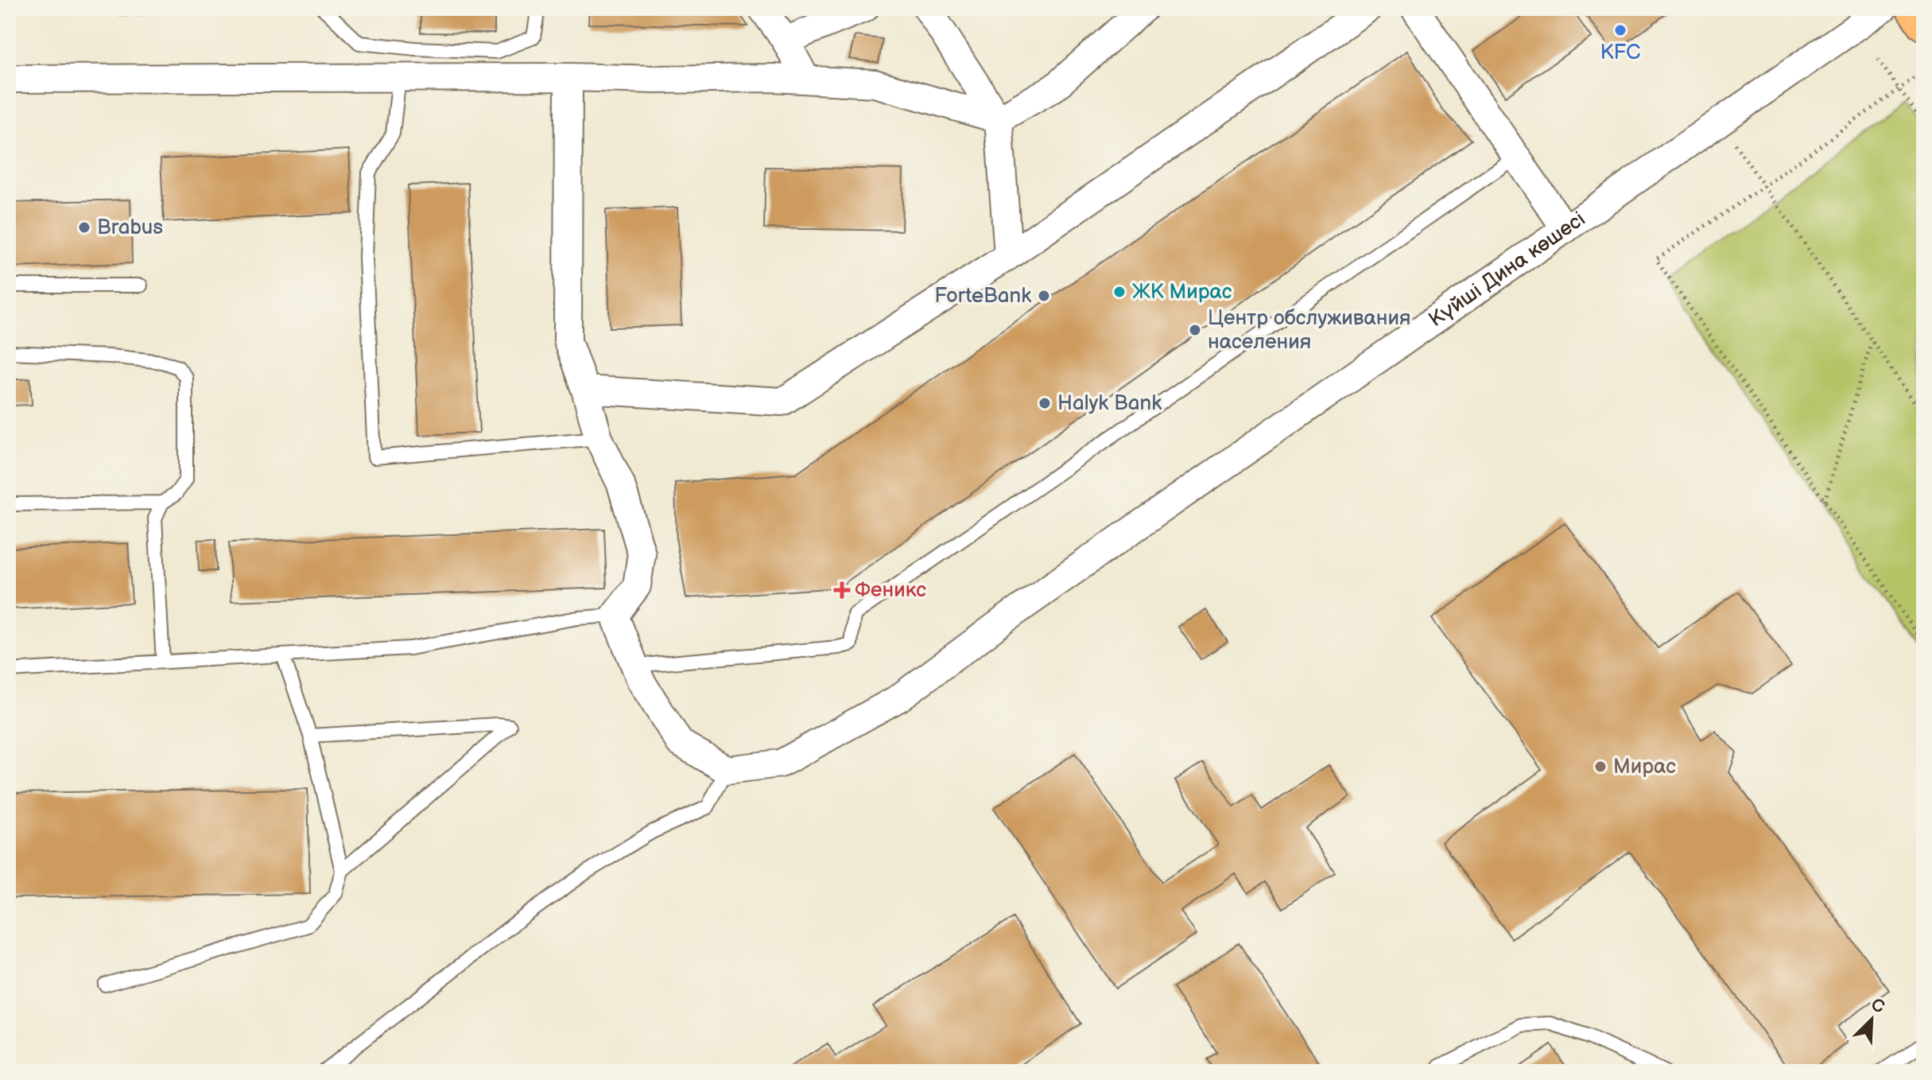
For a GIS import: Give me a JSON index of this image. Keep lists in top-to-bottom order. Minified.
{"streets":{"street":["Күйші Дина көшесі"]},"places":{"other":["KFC","Brabus","ЖК Мирас","ForteBank","Центр обслуживания населения","Halyk Bank","Мирас"],"health":["Феникс"]},"north":"top right"}
